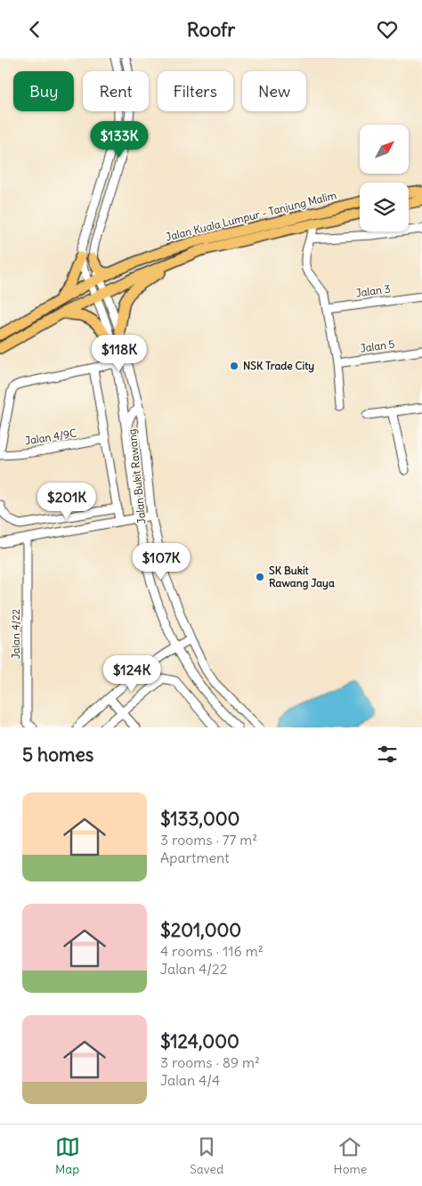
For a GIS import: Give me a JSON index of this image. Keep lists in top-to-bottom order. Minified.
{"streets":{"main road":["Jalan Kuala Lumpur - Tanjung Malim"],"street":["Jalan 3","Jalan 5","Jalan 4/9C","Jalan Bukit Rawang","Jalan 4/22"]},"crossings":[["Jalan Kuala Lumpur - Tanjung Malim","Jalan Bukit Rawang"]],"places":["NSK Trade City","SK Bukit Rawang Jaya"],"north":"top right","page":{"header":"Roofr","chip":["Buy","Rent","Filters","New"],"price":["$133K","$118K","$201K","$107K","$124K"],"heading":"5 homes","list":[{"name":"$133,000","note":"3 rooms · 77 m² · Apartment"},{"name":"$201,000","note":"4 rooms · 116 m² · Jalan 4/22"},{"name":"$124,000","note":"3 rooms · 89 m² · Jalan 4/4"}],"tabs":["Map","Saved","Home"]}}
